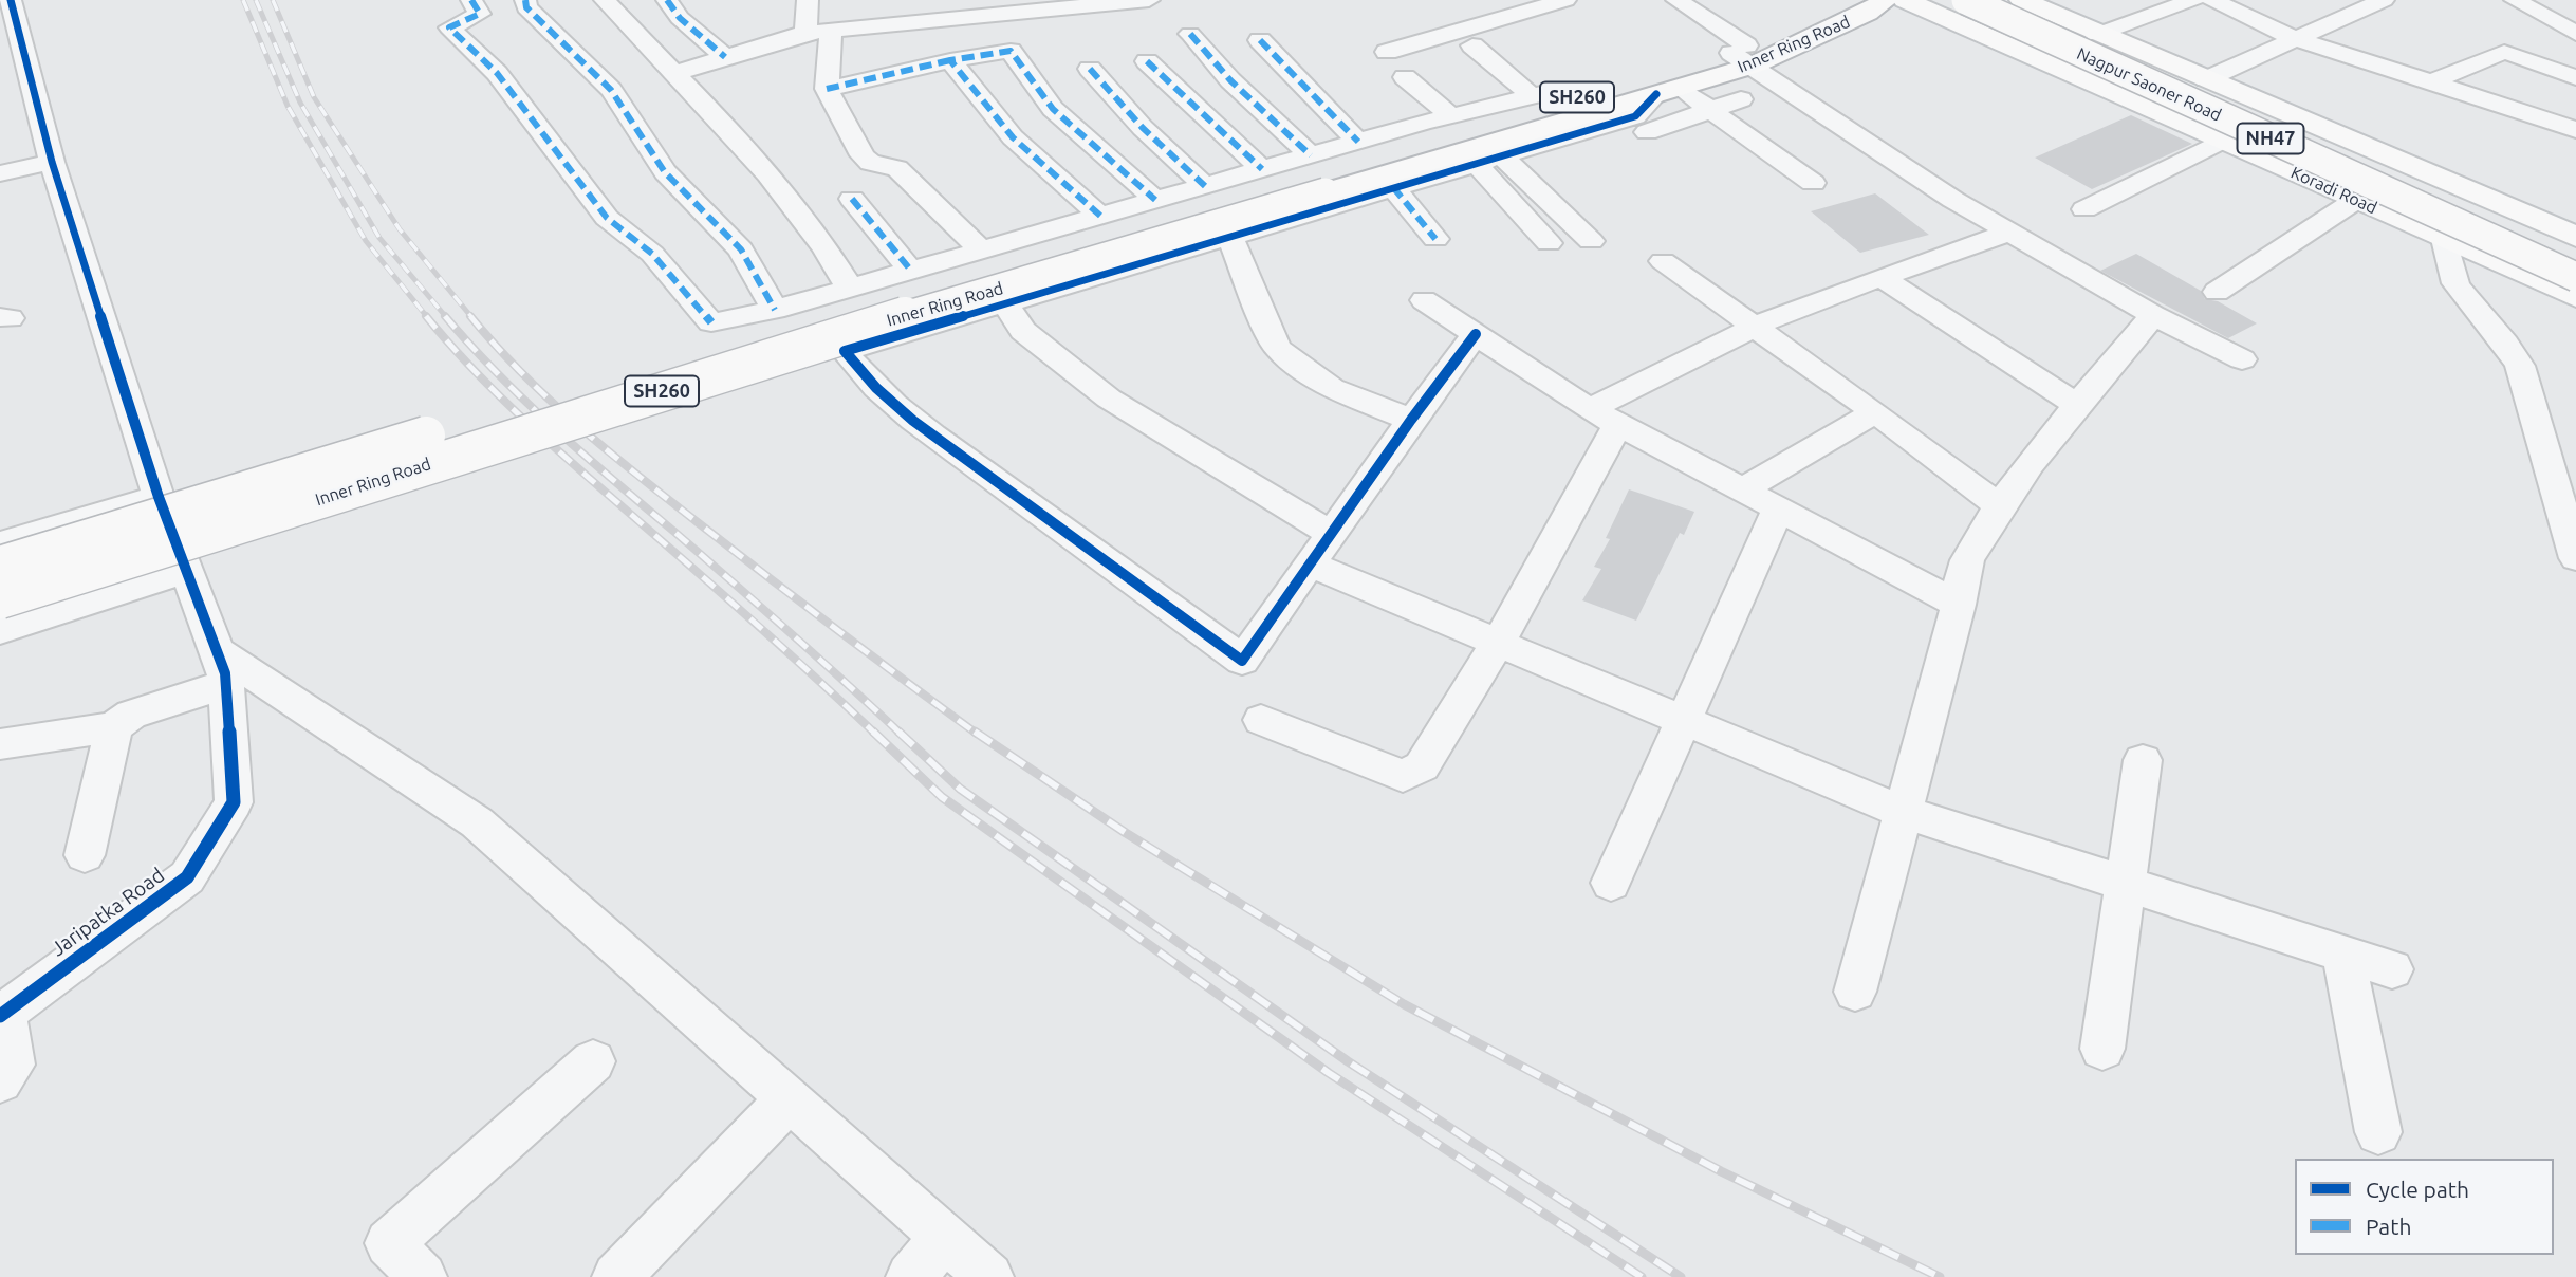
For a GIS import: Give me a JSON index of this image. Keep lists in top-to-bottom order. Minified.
{"streets":{"main road":["Inner Ring Road","Nagpur Saoner Road","SH260","NH47","Koradi Road"],"street":["Jaripatka Road"]},"crossings":[["Nagpur Saoner Road","Koradi Road"]],"legend":["Cycle path","Path"]}
